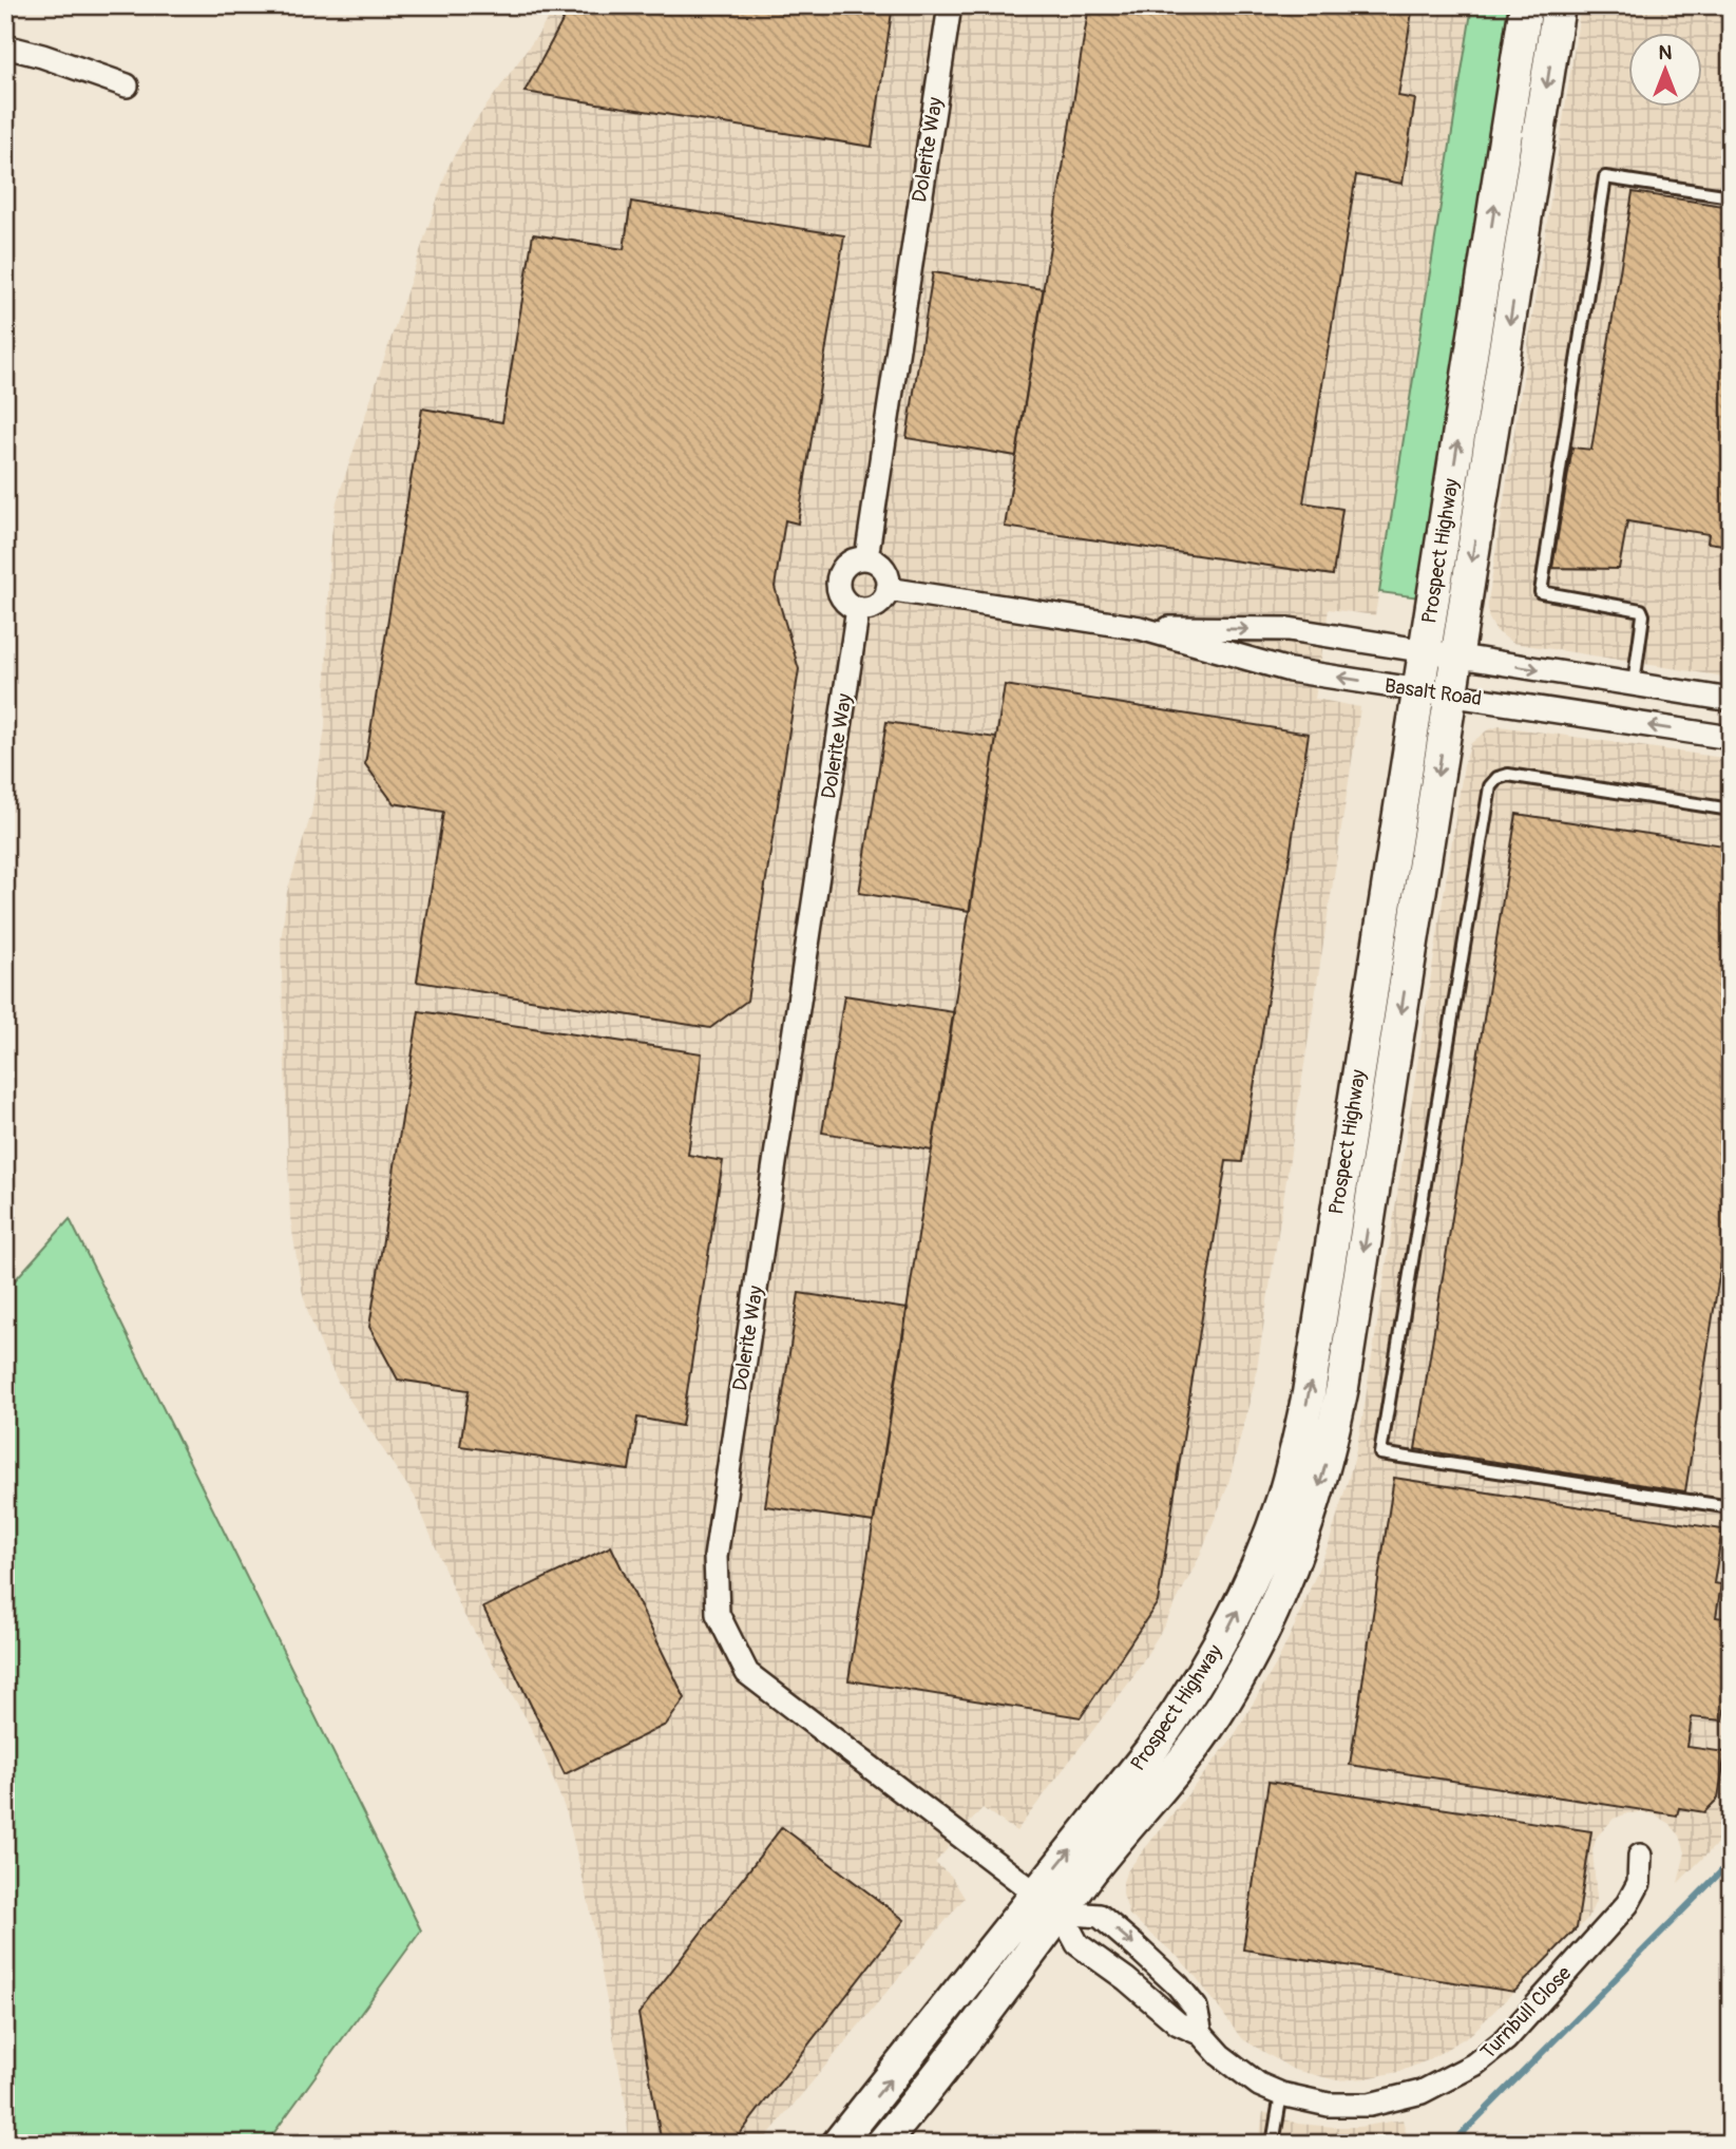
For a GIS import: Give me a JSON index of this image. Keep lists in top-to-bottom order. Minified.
{"streets":{"main road":["Prospect Highway"],"street":["Dolerite Way","Basalt Road","Turnbull Close"]},"crossings":[["Dolerite Way","Prospect Highway"],["Dolerite Way","Basalt Road"],["Dolerite Way","Turnbull Close"],["Prospect Highway","Basalt Road"],["Prospect Highway","Turnbull Close"]],"north":"top"}
